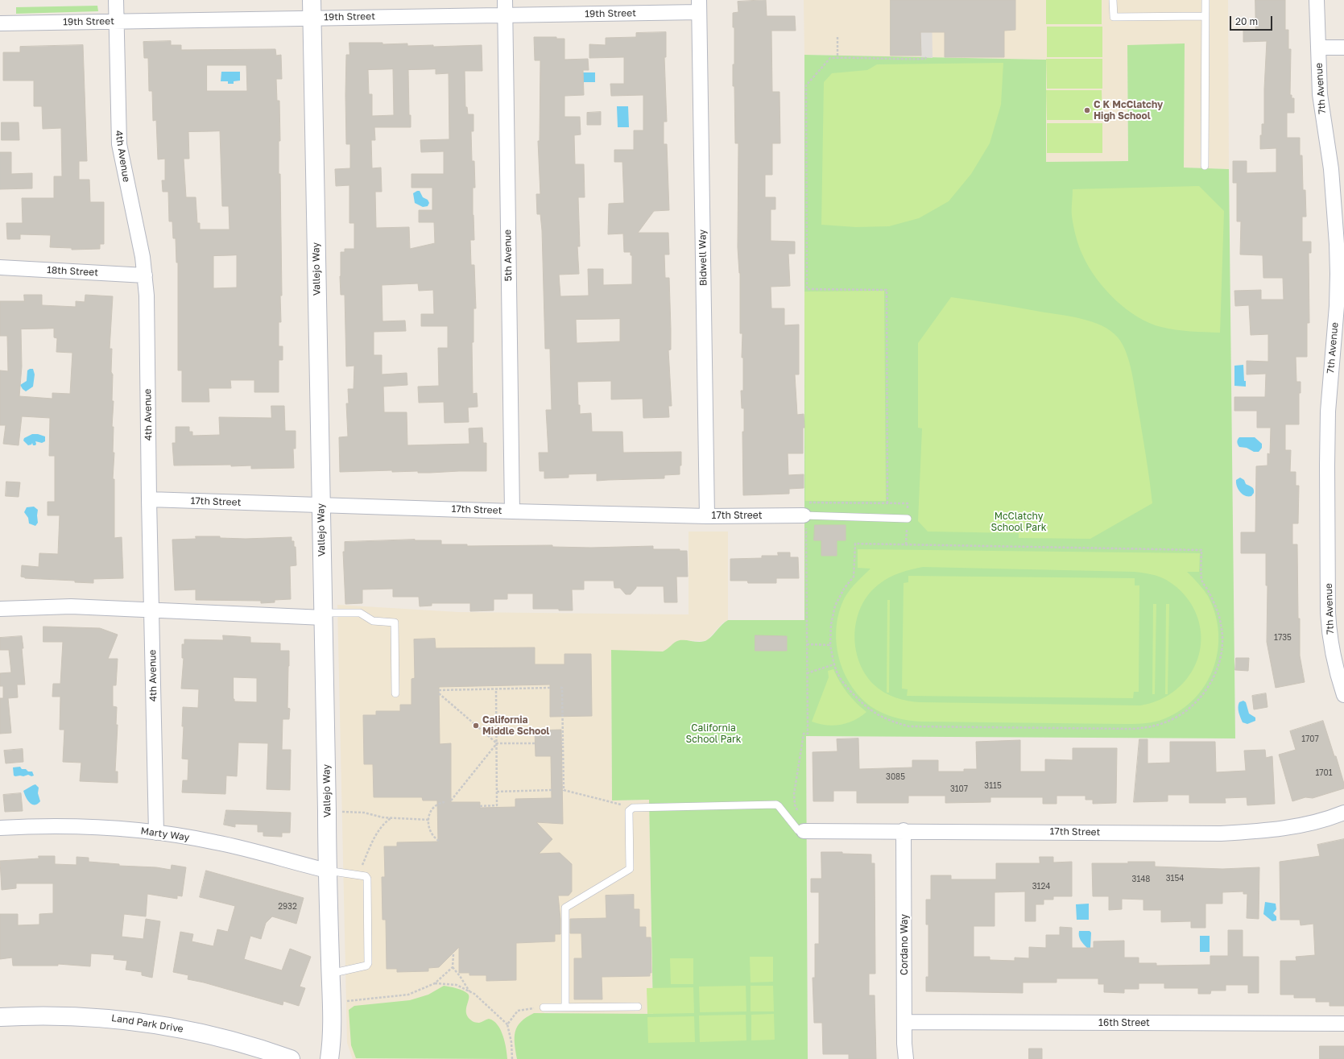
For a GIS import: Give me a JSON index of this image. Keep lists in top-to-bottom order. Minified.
{"streets":{"street":["19th Street","7th Avenue","4th Avenue","5th Avenue","Bidwell Way","Vallejo Way","18th Street","17th Street","Marty Way","Cordano Way","16th Street","Land Park Drive"]},"crossings":[["19th Street","4th Avenue"],["19th Street","5th Avenue"],["19th Street","Bidwell Way"],["19th Street","Vallejo Way"],["4th Avenue","18th Street"],["4th Avenue","17th Street"],["4th Avenue","Marty Way"],["5th Avenue","17th Street"],["Bidwell Way","17th Street"],["Vallejo Way","17th Street"],["Vallejo Way","Marty Way"],["17th Street","Cordano Way"],["Cordano Way","16th Street"]],"parks":["McClatchy School Park","California School Park"],"places":["C K McClatchy High School","California Middle School"],"house_numbers":["1735","1707","1701","3085","3115","3107","3154","3148","3124","2932"],"scale_bar":"20 m"}
